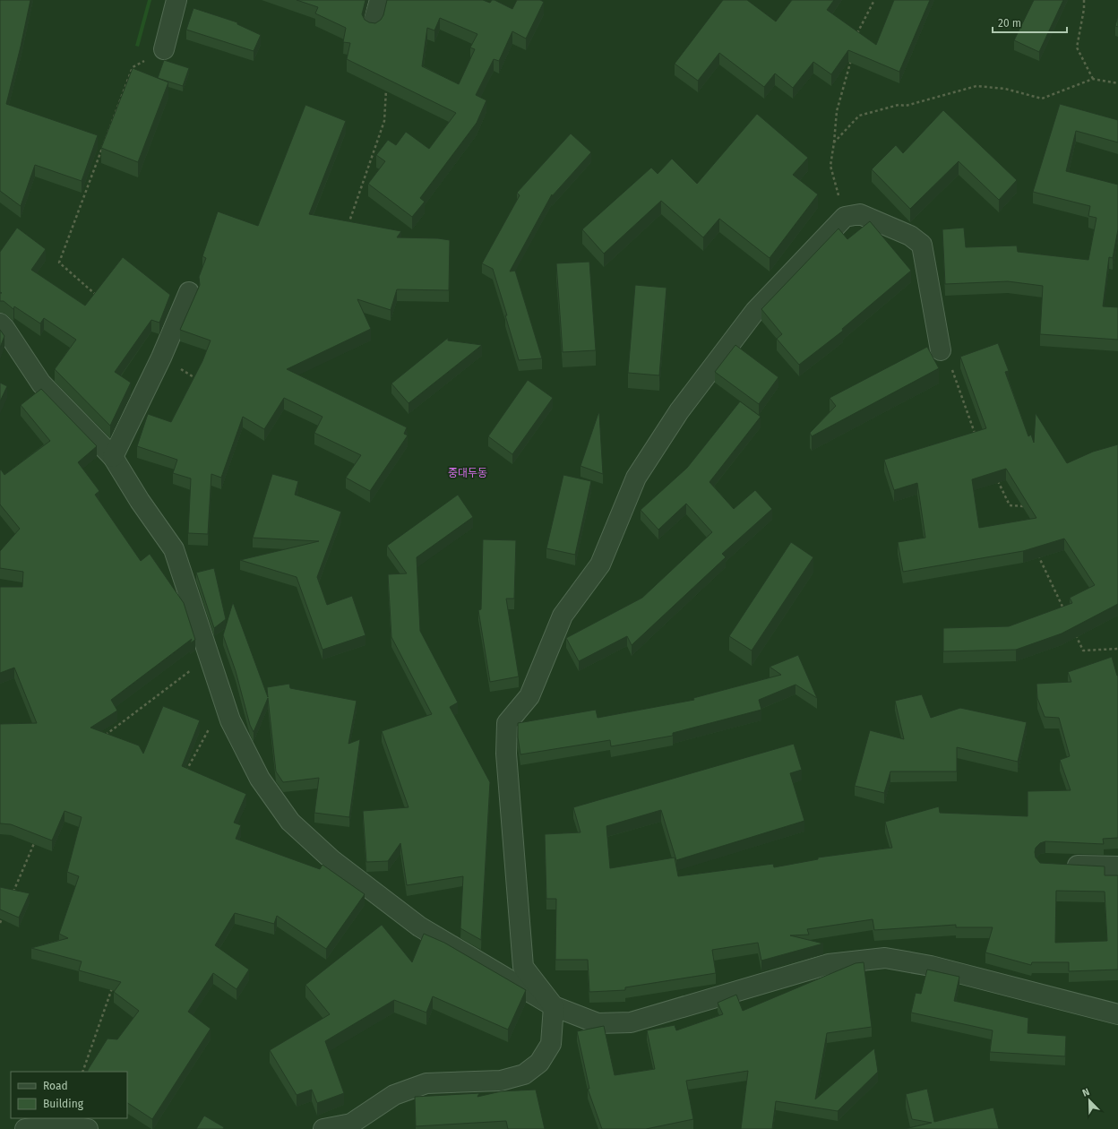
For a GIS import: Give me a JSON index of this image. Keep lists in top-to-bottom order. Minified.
{"districts":["중대두동"],"legend":["Road","Building"],"scale_bar":"20 m","north":"top left"}
